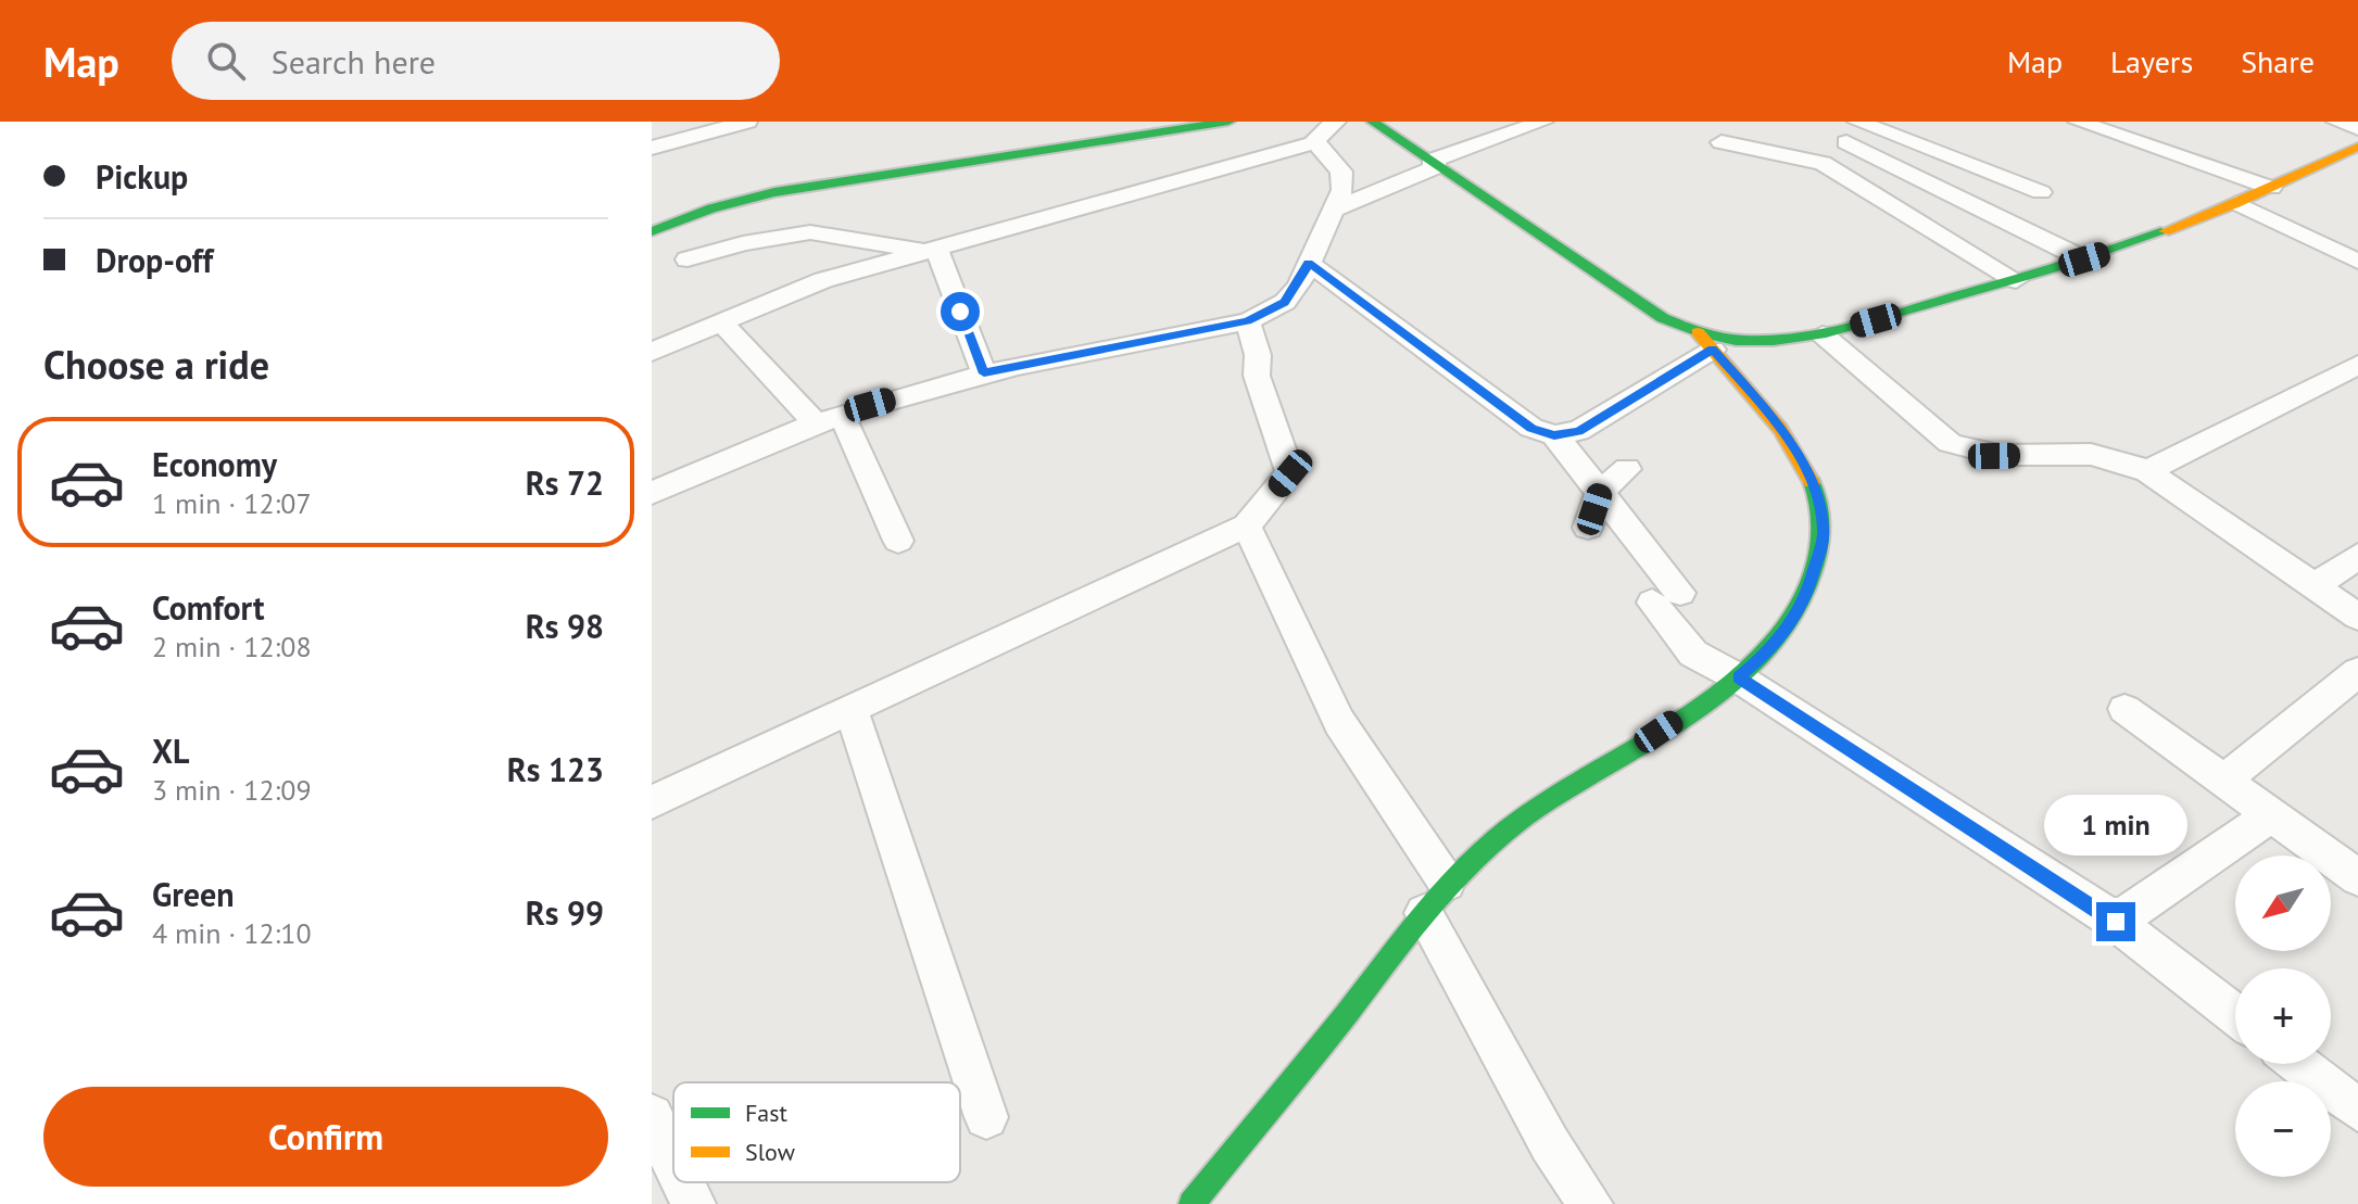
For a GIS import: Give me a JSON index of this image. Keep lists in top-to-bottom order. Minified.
{"legend":["Fast","Slow"],"north":"bottom left","page":{"header":"Map","search":"Search here","nav":["Map","Layers","Share"],"banner":["Pickup","Drop-off"],"heading":"Choose a ride","list":[{"name":"Economy","note":"1 min · 12:07","value":"Rs 72"},{"name":"Comfort","note":"2 min · 12:08","value":"Rs 98"},{"name":"XL","note":"3 min · 12:09","value":"Rs 123"},{"name":"Green","note":"4 min · 12:10","value":"Rs 99"}],"bubble":"1 min","map_buttons":["+","−"],"buttons":"Confirm"}}
